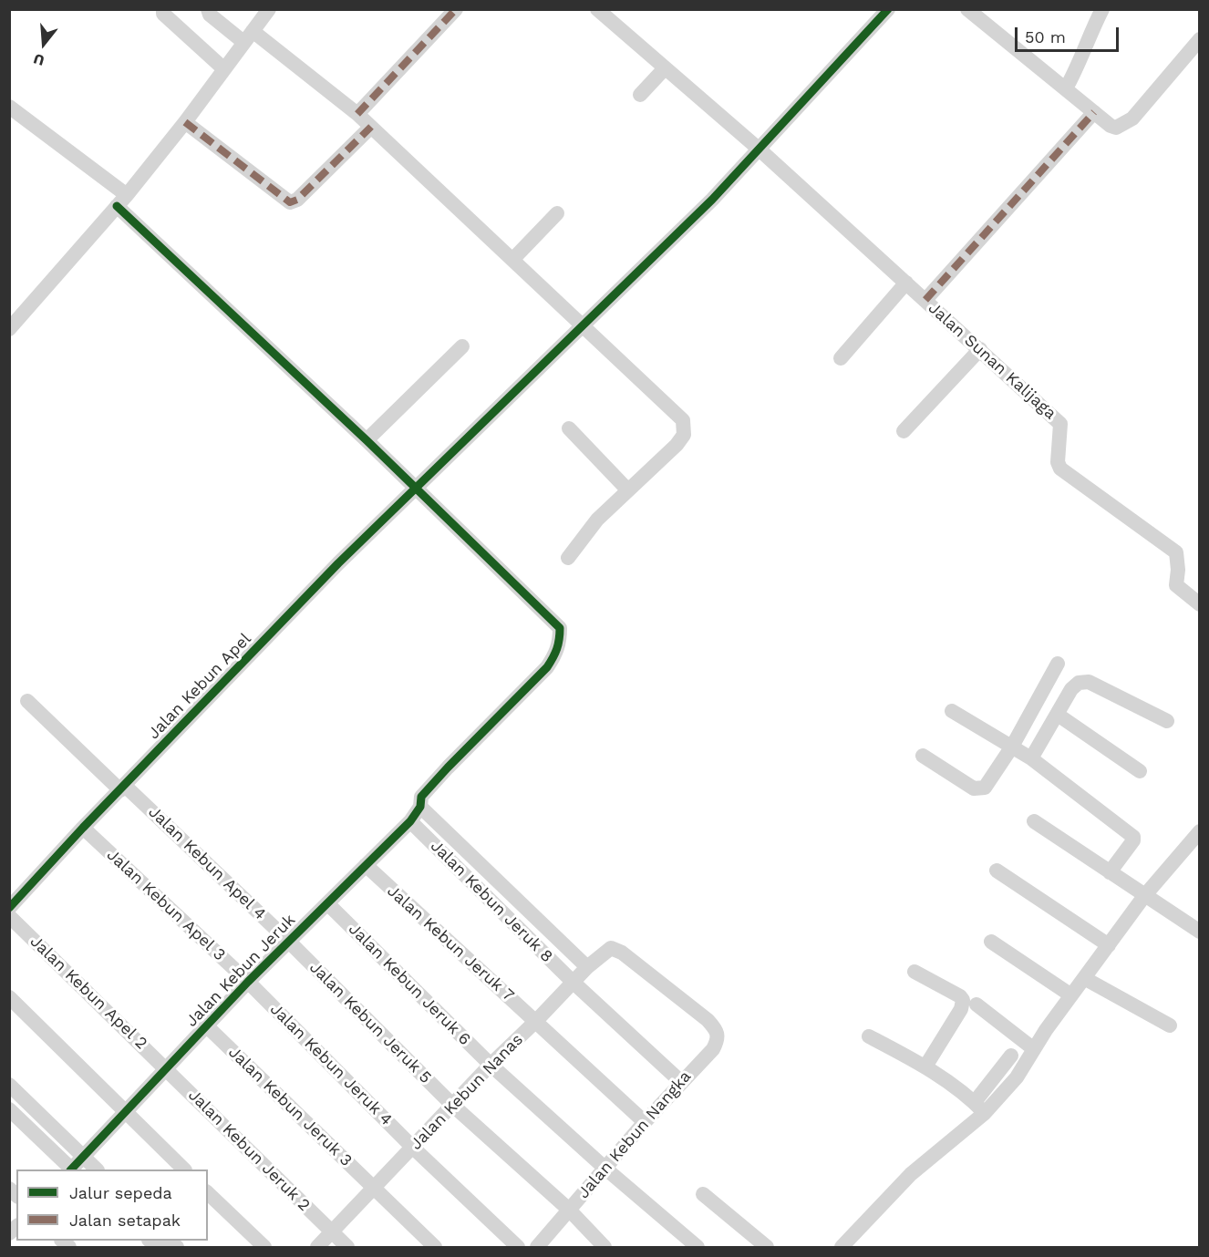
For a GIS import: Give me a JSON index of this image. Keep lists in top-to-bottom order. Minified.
{"streets":{"street":["Jalan Sunan Kalijaga","Jalan Kebun Apel","Jalan Kebun Apel 4","Jalan Kebun Jeruk 8","Jalan Kebun Apel 3","Jalan Kebun Jeruk 7","Jalan Kebun Jeruk","Jalan Kebun Jeruk 6","Jalan Kebun Apel 2","Jalan Kebun Jeruk 5","Jalan Kebun Jeruk 4","Jalan Kebun Nanas","Jalan Kebun Jeruk 3","Jalan Kebun Nangka","Jalan Kebun Jeruk 2"]},"crossings":[["Jalan Sunan Kalijaga","Jalan Kebun Apel"],["Jalan Kebun Apel","Jalan Kebun Apel 4"],["Jalan Kebun Apel","Jalan Kebun Apel 3"],["Jalan Kebun Apel","Jalan Kebun Jeruk"],["Jalan Kebun Apel 4","Jalan Kebun Jeruk"],["Jalan Kebun Apel 4","Jalan Kebun Jeruk 5"],["Jalan Kebun Jeruk 8","Jalan Kebun Jeruk"],["Jalan Kebun Jeruk 8","Jalan Kebun Nanas"],["Jalan Kebun Jeruk 8","Jalan Kebun Nangka"],["Jalan Kebun Apel 3","Jalan Kebun Jeruk"],["Jalan Kebun Apel 3","Jalan Kebun Jeruk 4"],["Jalan Kebun Jeruk 7","Jalan Kebun Jeruk"],["Jalan Kebun Jeruk 7","Jalan Kebun Nanas"],["Jalan Kebun Jeruk 7","Jalan Kebun Nangka"],["Jalan Kebun Jeruk","Jalan Kebun Jeruk 6"],["Jalan Kebun Jeruk","Jalan Kebun Apel 2"],["Jalan Kebun Jeruk","Jalan Kebun Jeruk 5"],["Jalan Kebun Jeruk","Jalan Kebun Jeruk 4"],["Jalan Kebun Jeruk","Jalan Kebun Jeruk 3"],["Jalan Kebun Jeruk","Jalan Kebun Jeruk 2"],["Jalan Kebun Jeruk 6","Jalan Kebun Nanas"],["Jalan Kebun Jeruk 6","Jalan Kebun Nangka"],["Jalan Kebun Apel 2","Jalan Kebun Jeruk 2"],["Jalan Kebun Jeruk 5","Jalan Kebun Nanas"],["Jalan Kebun Jeruk 5","Jalan Kebun Nangka"],["Jalan Kebun Jeruk 4","Jalan Kebun Nanas"],["Jalan Kebun Nanas","Jalan Kebun Jeruk 3"],["Jalan Kebun Nanas","Jalan Kebun Nangka"],["Jalan Kebun Nanas","Jalan Kebun Jeruk 2"]],"legend":["Jalur sepeda","Jalan setapak"],"scale_bar":"50 m","north":"bottom"}
